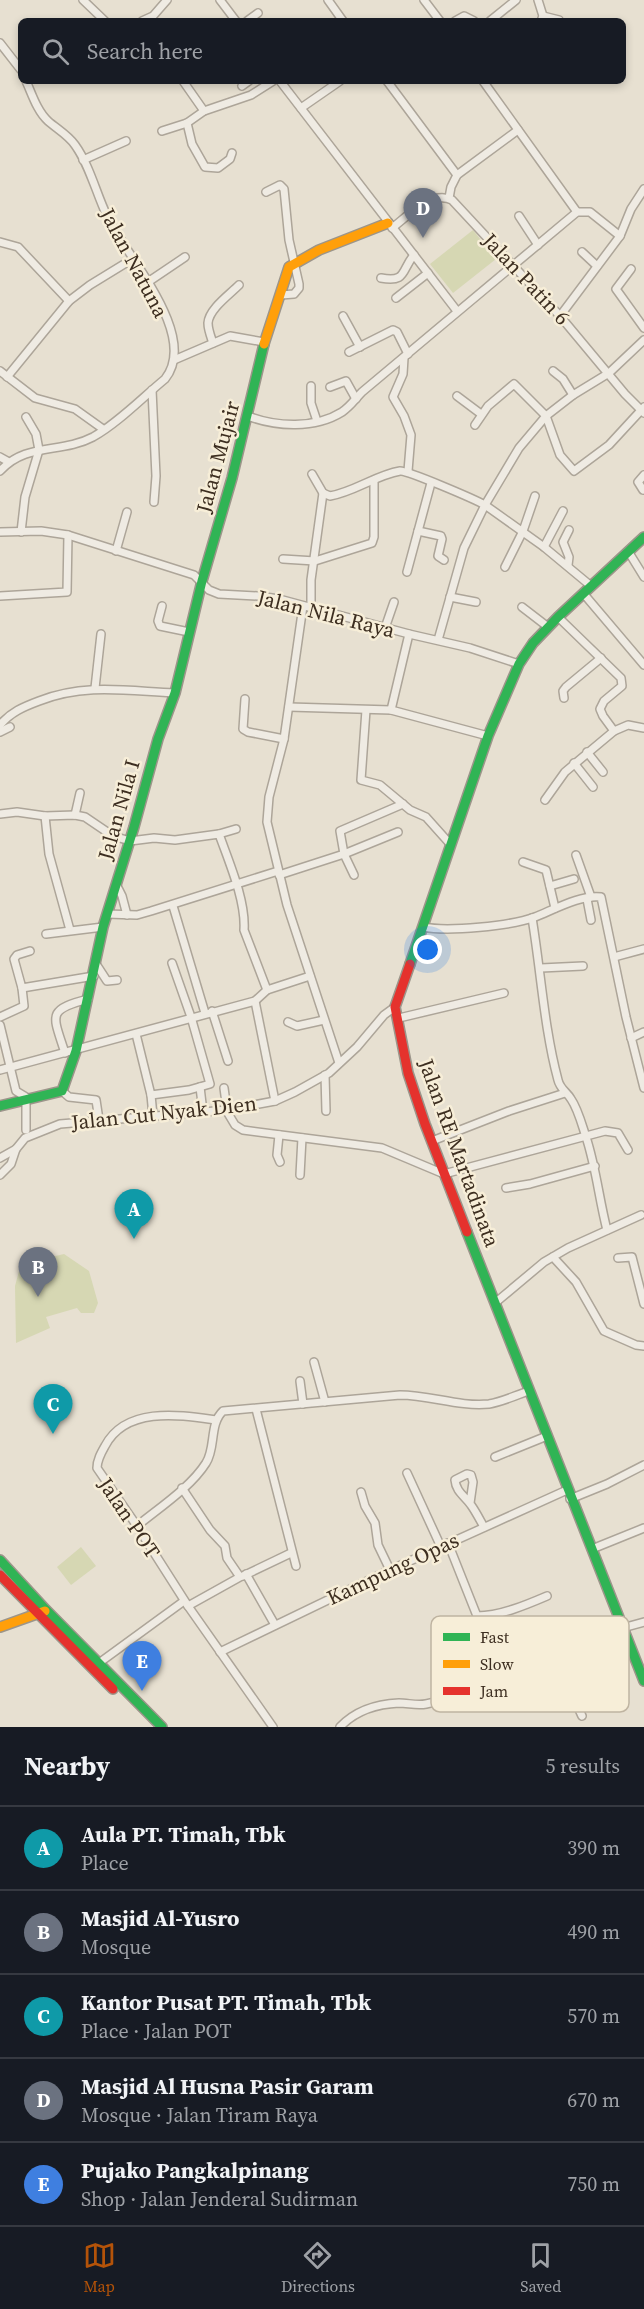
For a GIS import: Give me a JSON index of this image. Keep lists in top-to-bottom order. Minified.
{"streets":{"main road":["Jalan Mujair","Jalan Nila I","Jalan RE Martadinata"],"street":["Jalan Natuna","Jalan Patin 6","Jalan Nila Raya","Jalan Cut Nyak Dien","Jalan POT","Kampung Opas"]},"crossings":[["Jalan Mujair","Jalan Nila Raya"],["Jalan Mujair","Jalan Nila I"],["Jalan Nila Raya","Jalan Nila I"],["Jalan Cut Nyak Dien","Jalan RE Martadinata"],["Jalan RE Martadinata","Kampung Opas"],["Jalan POT","Kampung Opas"]],"legend":["Fast","Slow","Jam"],"page":{"search":"Search here","pins":["D","A","B","C","E"],"heading":["Nearby","5 results"],"list":[{"mark":"A","name":"Aula PT. Timah, Tbk","note":"Place","value":"390 m"},{"mark":"B","name":"Masjid Al-Yusro","note":"Mosque","value":"490 m"},{"mark":"C","name":"Kantor Pusat PT. Timah, Tbk","note":"Place · Jalan POT","value":"570 m"},{"mark":"D","name":"Masjid Al Husna Pasir Garam","note":"Mosque · Jalan Tiram Raya","value":"670 m"},{"mark":"E","name":"Pujako Pangkalpinang","note":"Shop · Jalan Jenderal Sudirman","value":"750 m"}],"nav":["Map","Directions","Saved"]}}
